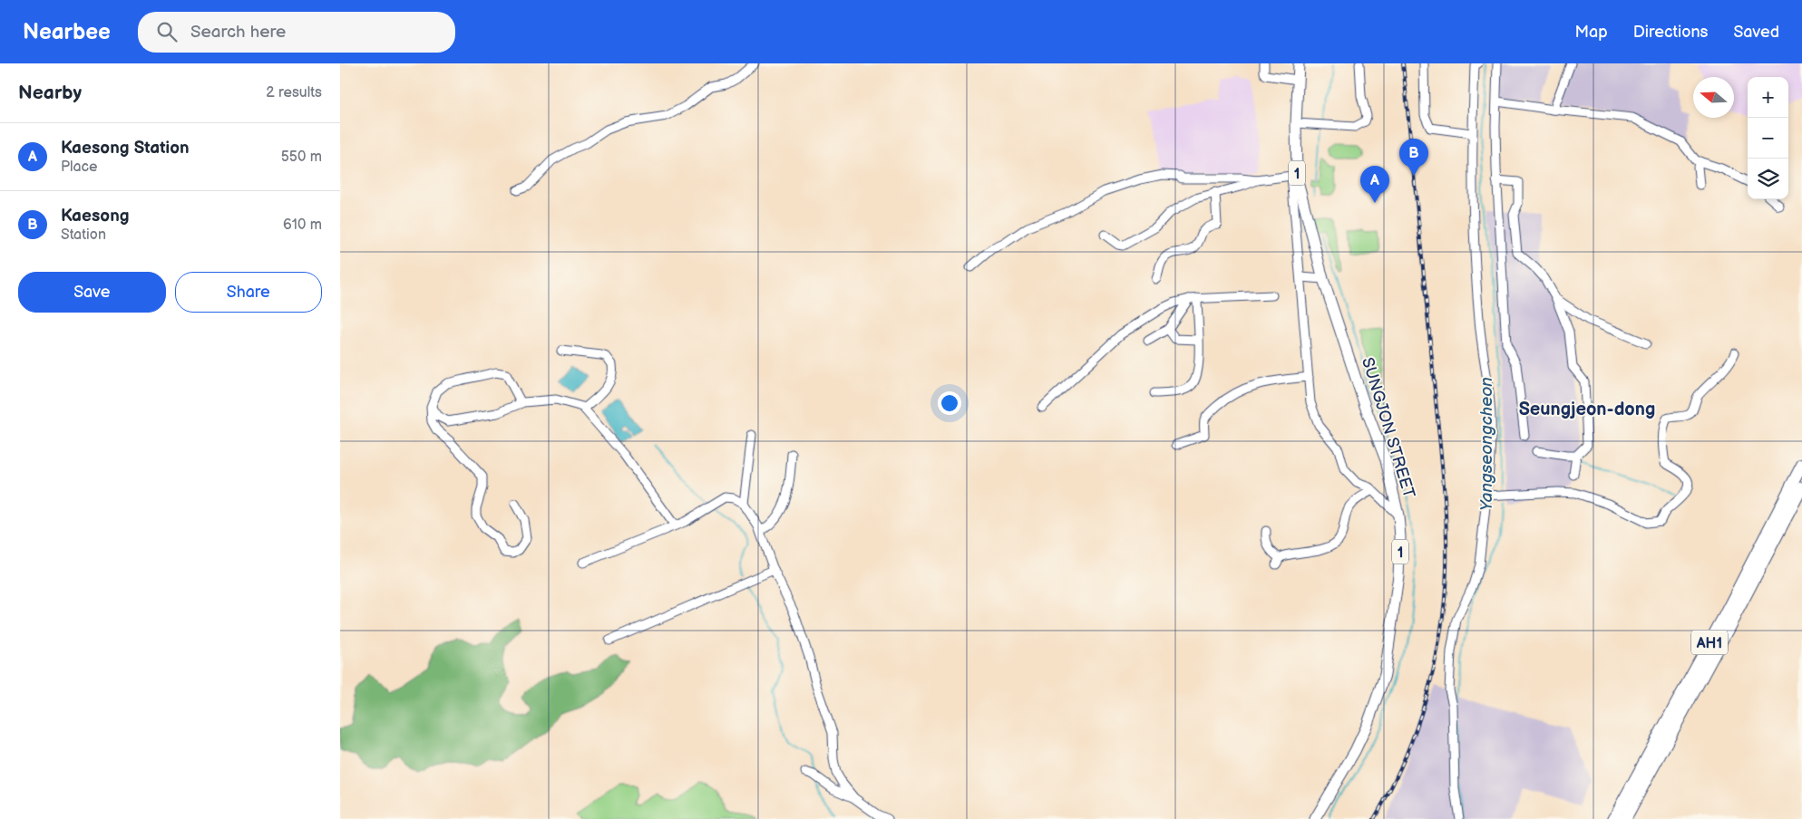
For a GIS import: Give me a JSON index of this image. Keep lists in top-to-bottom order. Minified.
{"streets":{"highway":["AH1"],"main road":["1","SUNGJON STREET"]},"districts":["Seungjeon-dong"],"water":["Yangseongcheon"],"north":"left","page":{"header":"Nearbee","search":"Search here","nav":["Map","Directions","Saved"],"heading":["Nearby","2 results"],"map_buttons":["+","−"],"list":[{"mark":"A","name":"Kaesong Station","note":"Place","value":"550 m"},{"mark":"B","name":"Kaesong","note":"Station","value":"610 m"}],"pins":["B","A"],"buttons":["Save","Share"]}}
